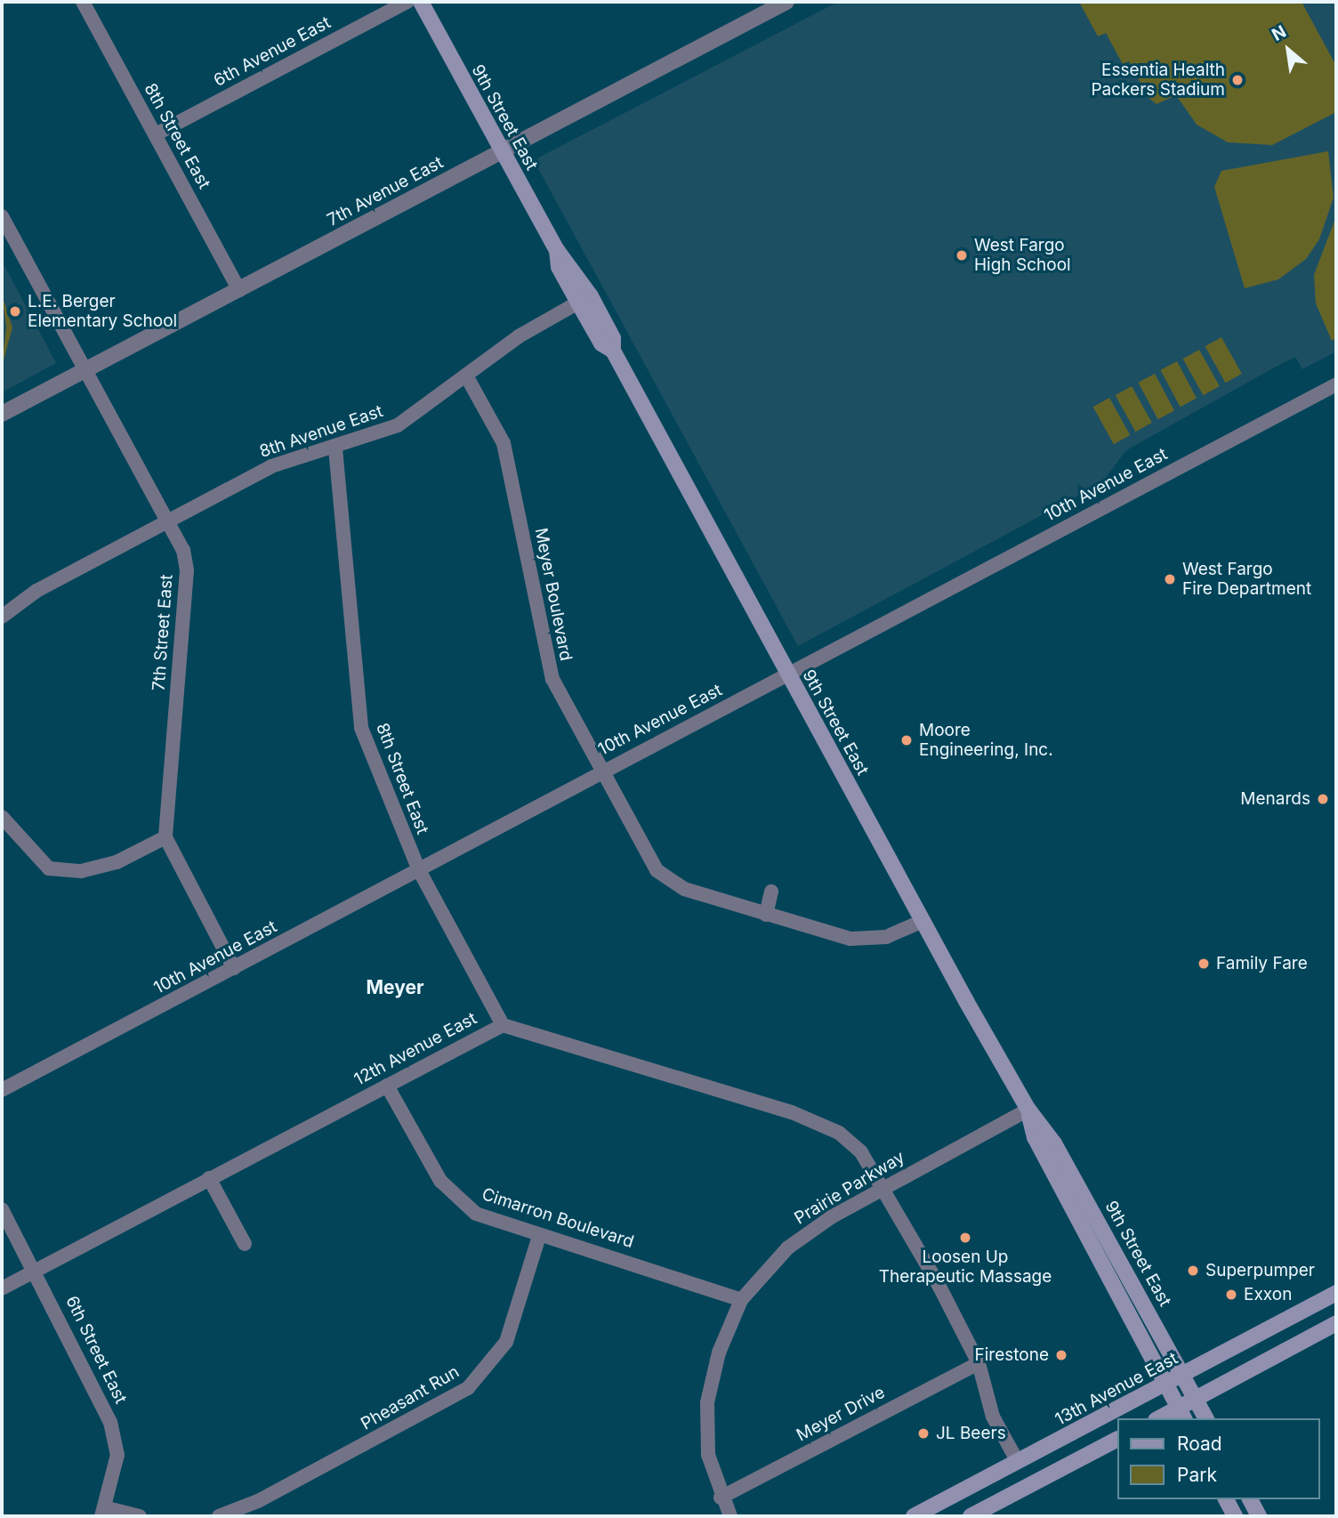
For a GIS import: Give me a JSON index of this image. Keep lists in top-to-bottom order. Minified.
{"streets":{"main road":["9th Street East","13th Avenue East"],"street":["6th Avenue East","8th Street East","7th Avenue East","8th Avenue East","10th Avenue East","Meyer Boulevard","7th Street East","12th Avenue East","Prairie Parkway","Cimarron Boulevard","6th Street East","Pheasant Run","Meyer Drive"]},"crossings":[["6th Avenue East","8th Street East"],["9th Street East","7th Avenue East"],["9th Street East","8th Avenue East"],["9th Street East","10th Avenue East"],["9th Street East","Meyer Boulevard"],["9th Street East","Prairie Parkway"],["9th Street East","13th Avenue East"],["8th Street East","7th Avenue East"],["8th Street East","8th Avenue East"],["8th Street East","10th Avenue East"],["8th Street East","12th Avenue East"],["7th Avenue East","7th Street East"],["8th Avenue East","Meyer Boulevard"],["8th Avenue East","7th Street East"],["10th Avenue East","Meyer Boulevard"],["12th Avenue East","Prairie Parkway"],["12th Avenue East","Cimarron Boulevard"],["12th Avenue East","6th Street East"],["12th Avenue East","13th Avenue East"],["12th Avenue East","Meyer Drive"],["Prairie Parkway","Cimarron Boulevard"],["Prairie Parkway","Meyer Drive"],["Cimarron Boulevard","Pheasant Run"]],"districts":["Meyer"],"places":["Essentia Health Packers Stadium","West Fargo High School","L.E. Berger Elementary School","West Fargo Fire Department","Moore Engineering, Inc.","Menards","Family Fare","Loosen Up Therapeutic Massage","Superpumper","Exxon","Firestone","JL Beers"],"legend":["Road","Park"],"north":"top left"}
